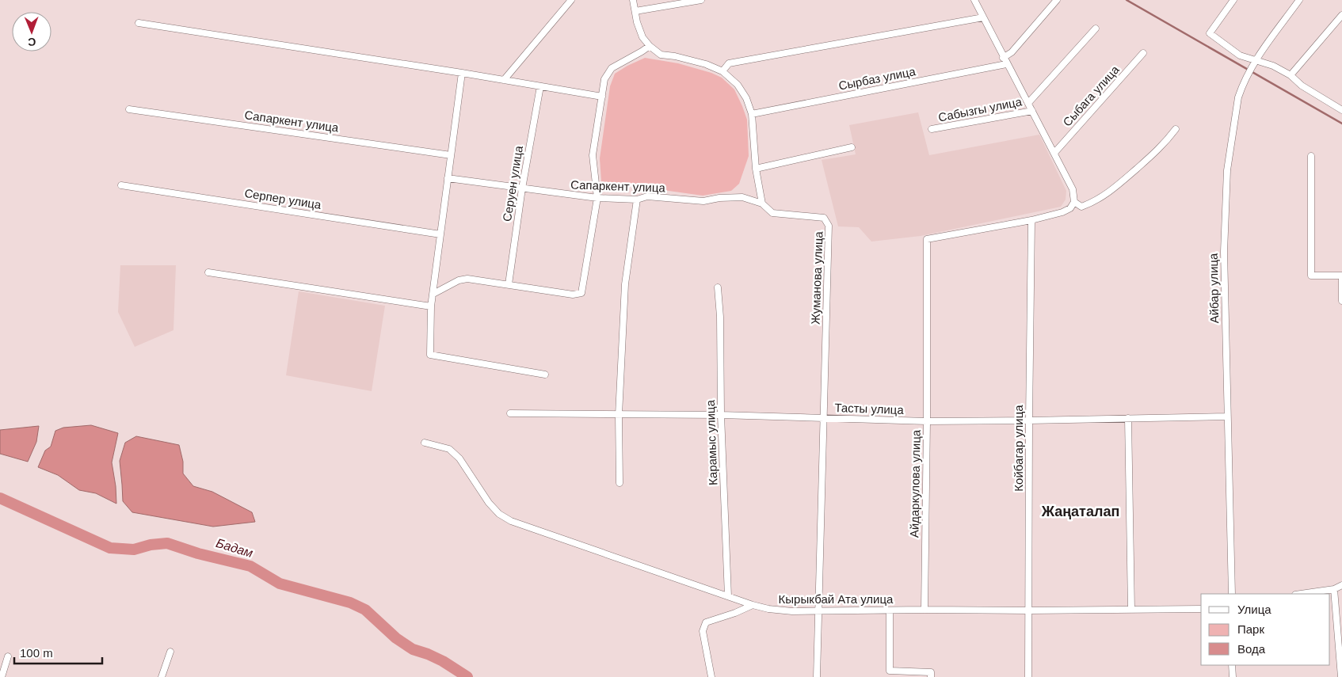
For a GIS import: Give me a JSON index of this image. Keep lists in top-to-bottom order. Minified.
{"streets":{"street":["Сырбаз улица","Сыбага улица","Сабызгы улица","Сапаркент улица","Серуен улица","Серпер улица","Жуманова улица","Айбар улица","Тасты улица","Карамыс улица","Койбагар улица","Айдаркулова улица","Кырыкбай Ата улица"]},"crossings":[["Сапаркент улица","Серуен улица"],["Сапаркент улица","Жуманова улица"],["Жуманова улица","Тасты улица"],["Жуманова улица","Кырыкбай Ата улица"],["Айбар улица","Тасты улица"],["Тасты улица","Карамыс улица"],["Тасты улица","Койбагар улица"],["Тасты улица","Айдаркулова улица"],["Карамыс улица","Кырыкбай Ата улица"],["Койбагар улица","Айдаркулова улица"],["Койбагар улица","Кырыкбай Ата улица"],["Айдаркулова улица","Кырыкбай Ата улица"]],"districts":["Жаңаталап"],"water":["Бадам"],"legend":["Улица","Парк","Вода"],"scale_bar":"100 m","north":"bottom"}
